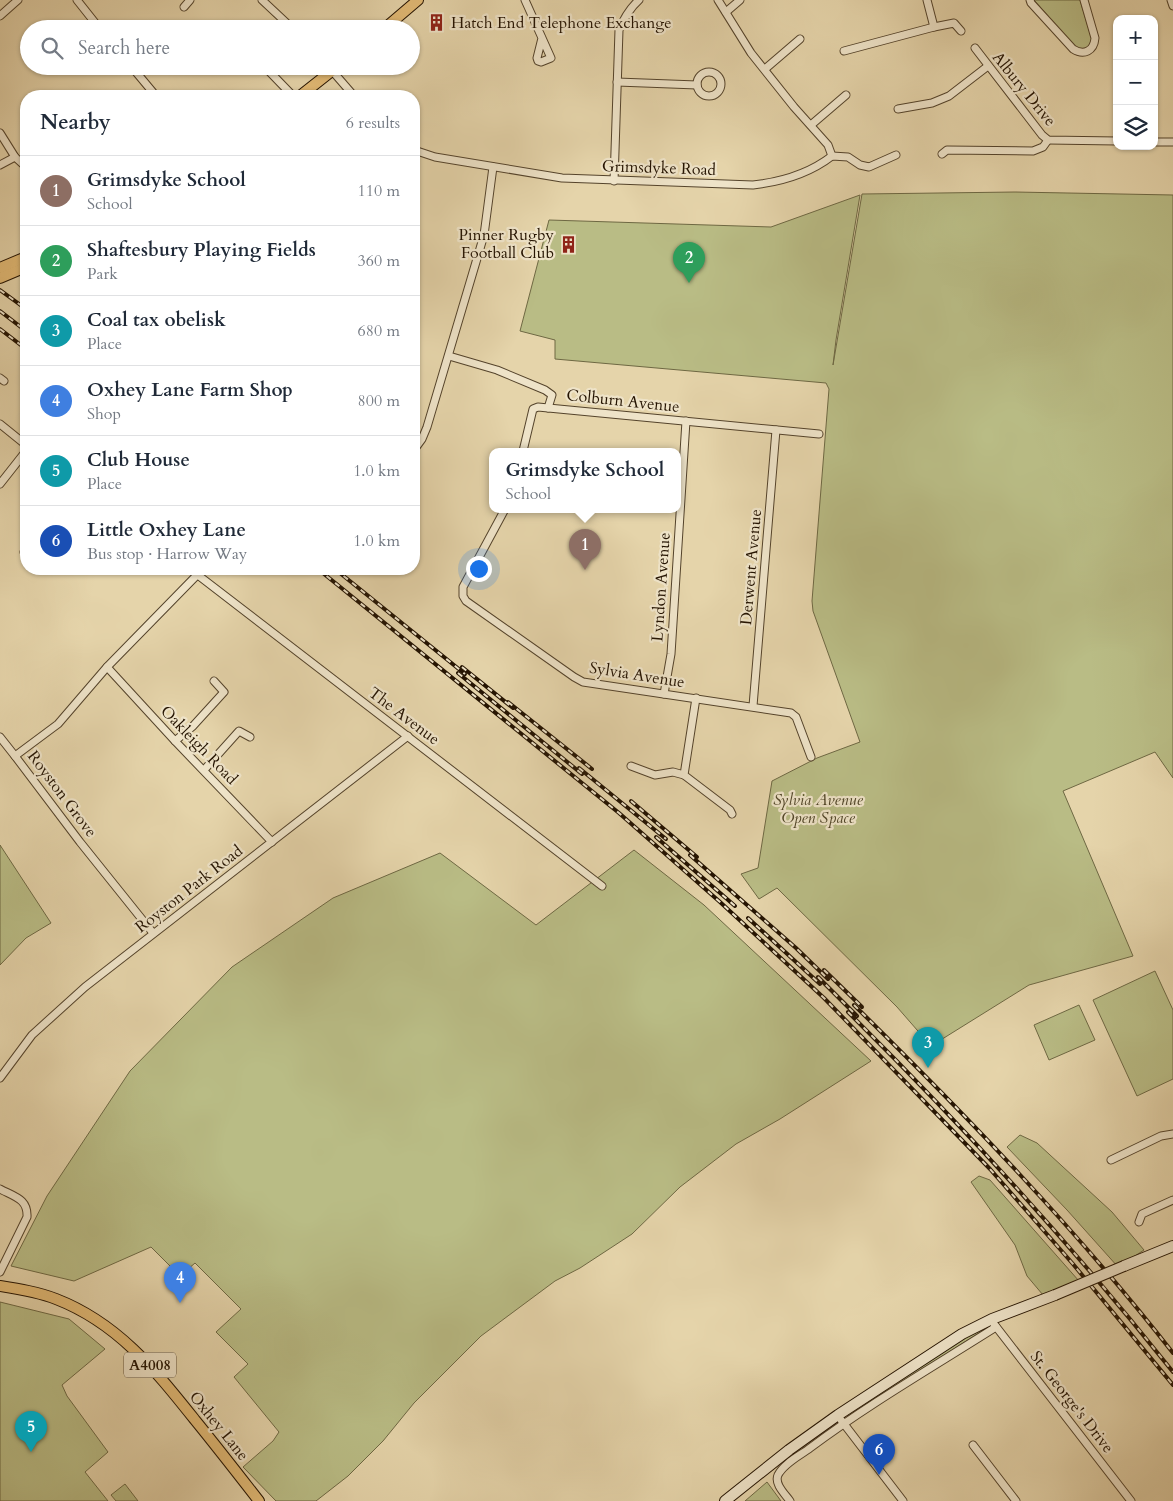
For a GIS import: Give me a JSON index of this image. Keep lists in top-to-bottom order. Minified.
{"streets":{"main road":["A4008","Oxhey Lane"],"street":["Albury Drive","Grimsdyke Road","Colburn Avenue","Derwent Avenue","Lyndon Avenue","Sylvia Avenue","The Avenue","Oakleigh Road","Royston Grove","Royston Park Road","St. George's Drive"]},"crossings":[["Colburn Avenue","Derwent Avenue"],["Colburn Avenue","Lyndon Avenue"],["Derwent Avenue","Sylvia Avenue"],["Lyndon Avenue","Sylvia Avenue"],["The Avenue","Royston Grove"],["The Avenue","Royston Park Road"],["Oakleigh Road","Royston Grove"],["Oakleigh Road","Royston Park Road"],["Royston Grove","Royston Park Road"]],"parks":["Sylvia Avenue Open Space"],"places":{"building":["Hatch End Telephone Exchange","Pinner Rugby Football Club"]},"page":{"map_buttons":["+","−"],"search":"Search here","heading":["Nearby","6 results"],"list":[{"mark":"1","name":"Grimsdyke School","note":"School","value":"110 m"},{"mark":"2","name":"Shaftesbury Playing Fields","note":"Park","value":"360 m"},{"mark":"3","name":"Coal tax obelisk","note":"Place","value":"680 m"},{"mark":"4","name":"Oxhey Lane Farm Shop","note":"Shop","value":"800 m"},{"mark":"5","name":"Club House","note":"Place","value":"1.0 km"},{"mark":"6","name":"Little Oxhey Lane","note":"Bus stop · Harrow Way","value":"1.0 km"}],"pins":["2","1","3","4","5","6"],"popup":["Grimsdyke School","School"]}}
